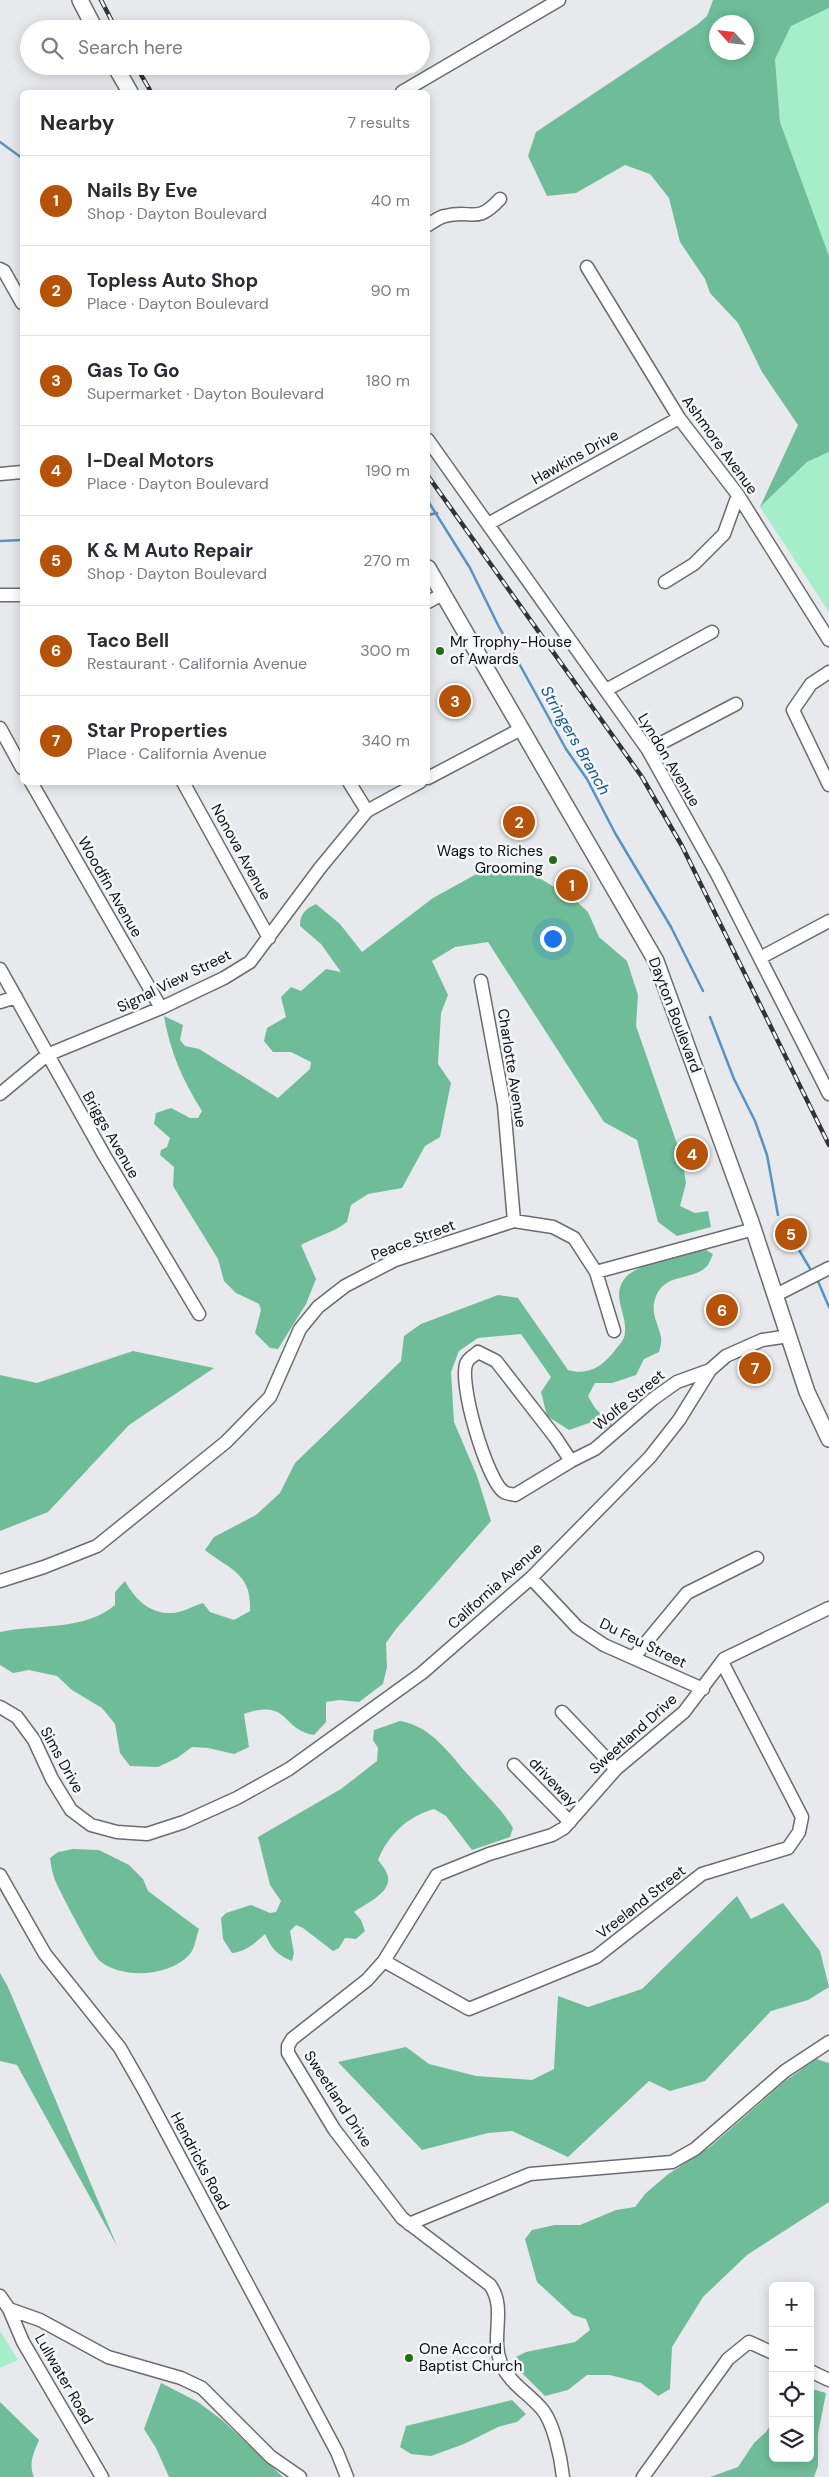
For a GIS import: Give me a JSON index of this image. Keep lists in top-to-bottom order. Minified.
{"streets":{"main road":["Dayton Boulevard"],"street":["Ashmore Avenue","Hawkins Drive","Lyndon Avenue","Nonova Avenue","Woodfin Avenue","Signal View Street","Charlotte Avenue","Briggs Avenue","Peace Street","Wolfe Street","California Avenue","Du Feu Street","Sweetland Drive","Sims Drive","driveway","Vreeland Street","Hendricks Road","Lullwater Road"]},"crossings":[["Ashmore Avenue","Hawkins Drive"],["Hawkins Drive","Lyndon Avenue"],["Nonova Avenue","Signal View Street"],["Woodfin Avenue","Signal View Street"],["Signal View Street","Briggs Avenue"],["Dayton Boulevard","California Avenue"],["Charlotte Avenue","Peace Street"],["Wolfe Street","California Avenue"],["California Avenue","Du Feu Street"],["California Avenue","Sims Drive"],["Du Feu Street","Sweetland Drive"],["Sweetland Drive","driveway"],["Sweetland Drive","Vreeland Street"]],"water":["Stringers Branch"],"places":["Mr Trophy-House of Awards","Wags to Riches Grooming","One Accord Baptist Church"],"north":"top left","page":{"search":"Search here","heading":["Nearby","7 results"],"list":[{"mark":"1","name":"Nails By Eve","note":"Shop · Dayton Boulevard","value":"40 m"},{"mark":"2","name":"Topless Auto Shop","note":"Place · Dayton Boulevard","value":"90 m"},{"mark":"3","name":"Gas To Go","note":"Supermarket · Dayton Boulevard","value":"180 m"},{"mark":"4","name":"I-Deal Motors","note":"Place · Dayton Boulevard","value":"190 m"},{"mark":"5","name":"K & M Auto Repair","note":"Shop · Dayton Boulevard","value":"270 m"},{"mark":"6","name":"Taco Bell","note":"Restaurant · California Avenue","value":"300 m"},{"mark":"7","name":"Star Properties","note":"Place · California Avenue","value":"340 m"}],"pins":["3","2","1","4","5","6","7"],"map_buttons":["+","−"]}}
